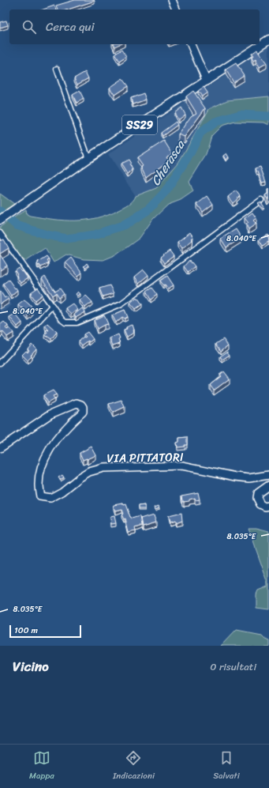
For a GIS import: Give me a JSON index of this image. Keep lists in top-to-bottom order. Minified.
{"streets":{"main road":["SS29"],"street":["VIA PITTATORI"]},"water":["Cherasca"],"scale_bar":"100 m","page":{"search":"Cerca qui","scale":"100 m","heading":["Vicino","0 risultati"],"nav":["Mappa","Indicazioni","Salvati"]},"coordinates":["8.040°E","8.035°E"]}
